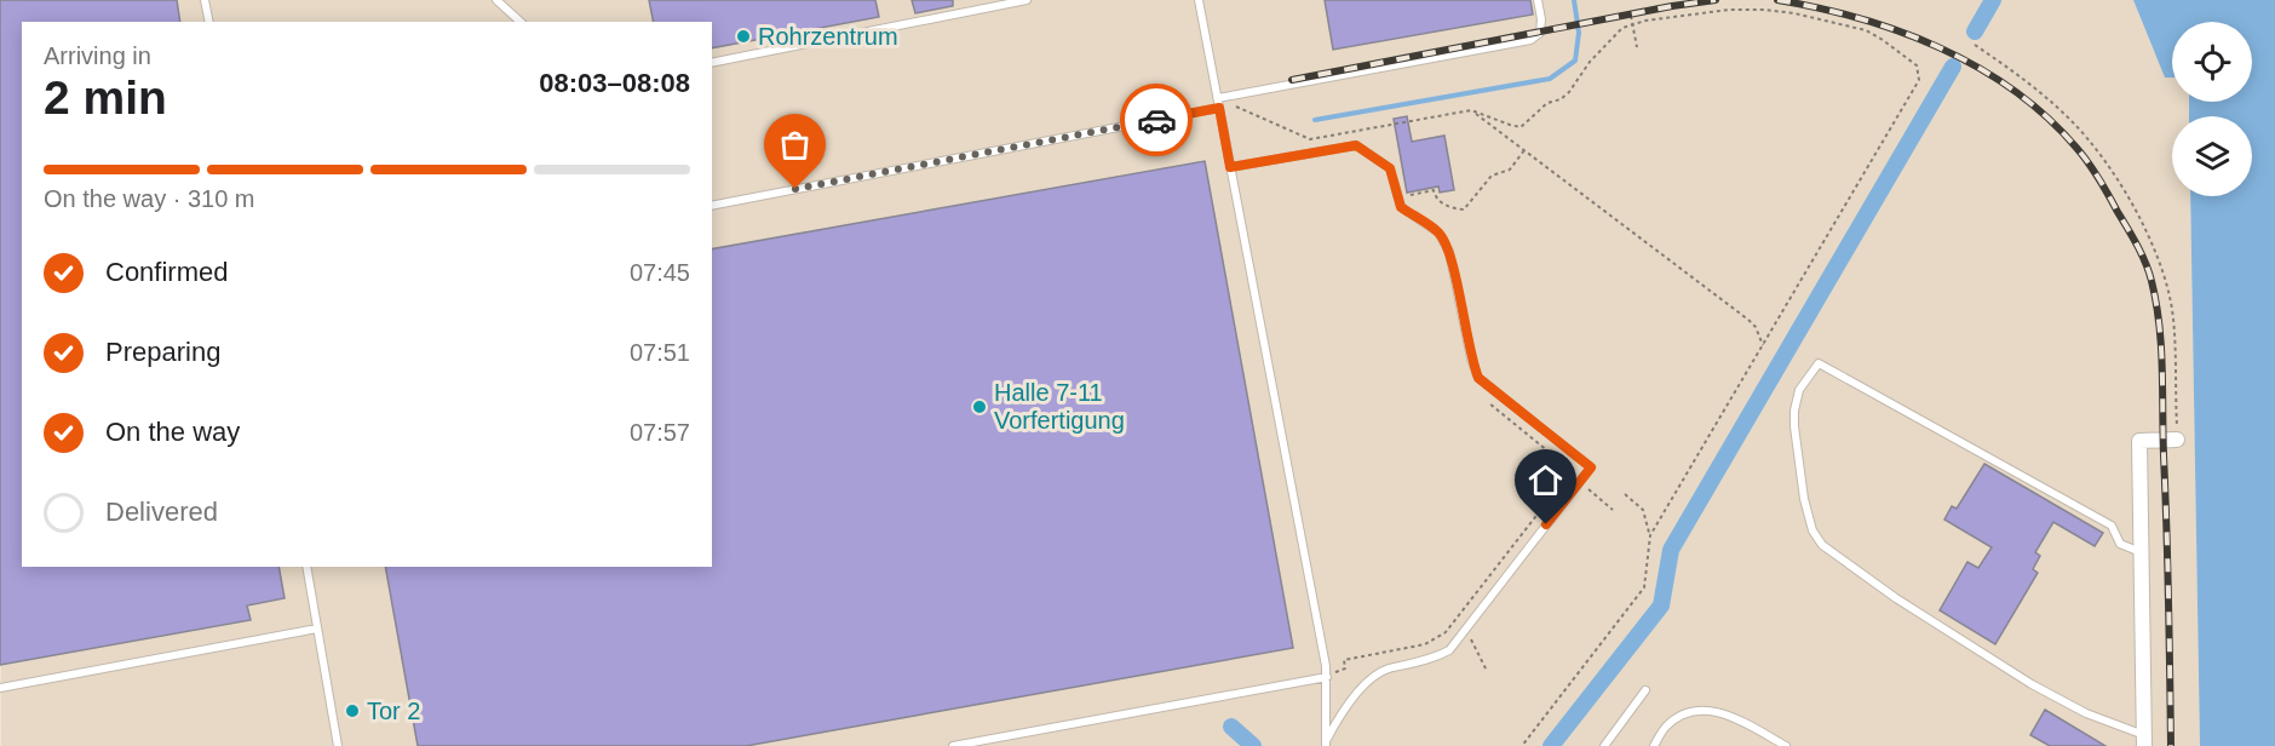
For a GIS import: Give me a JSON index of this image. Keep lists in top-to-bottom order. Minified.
{"places":["Rohrzentrum","Halle 7-11 Vorfertigung","Tor 2"],"page":{"heading":["2 min","Arriving in","08:03–08:08"],"bar":"On the way · 310 m","list":[["Confirmed","07:45"],["Preparing","07:51"],["On the way","07:57"],"Delivered"]}}
